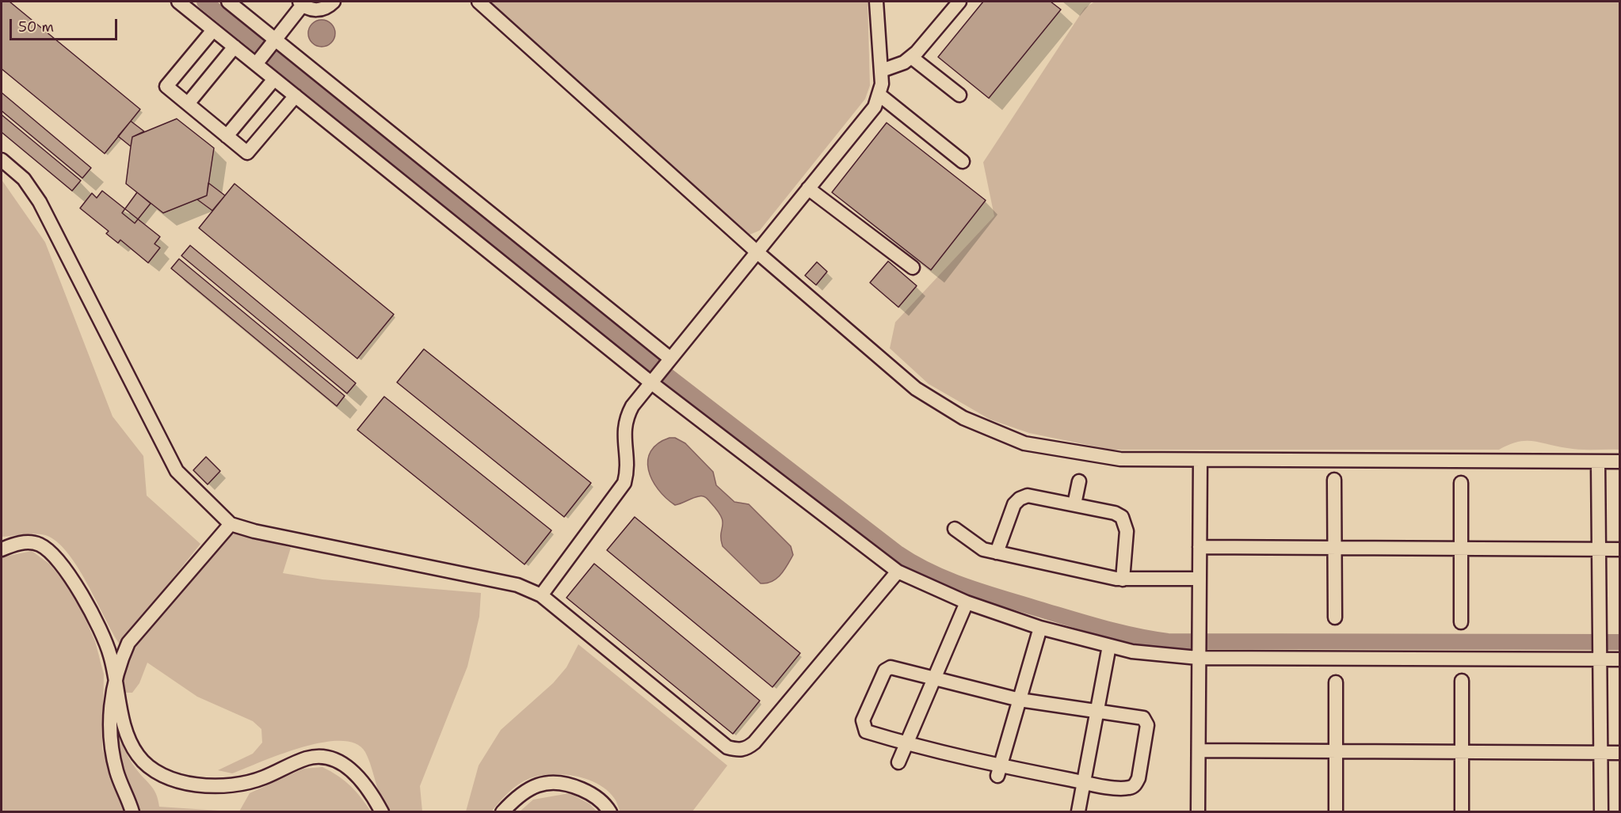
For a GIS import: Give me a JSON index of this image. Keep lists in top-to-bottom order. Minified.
{"scale_bar":"50 m"}
